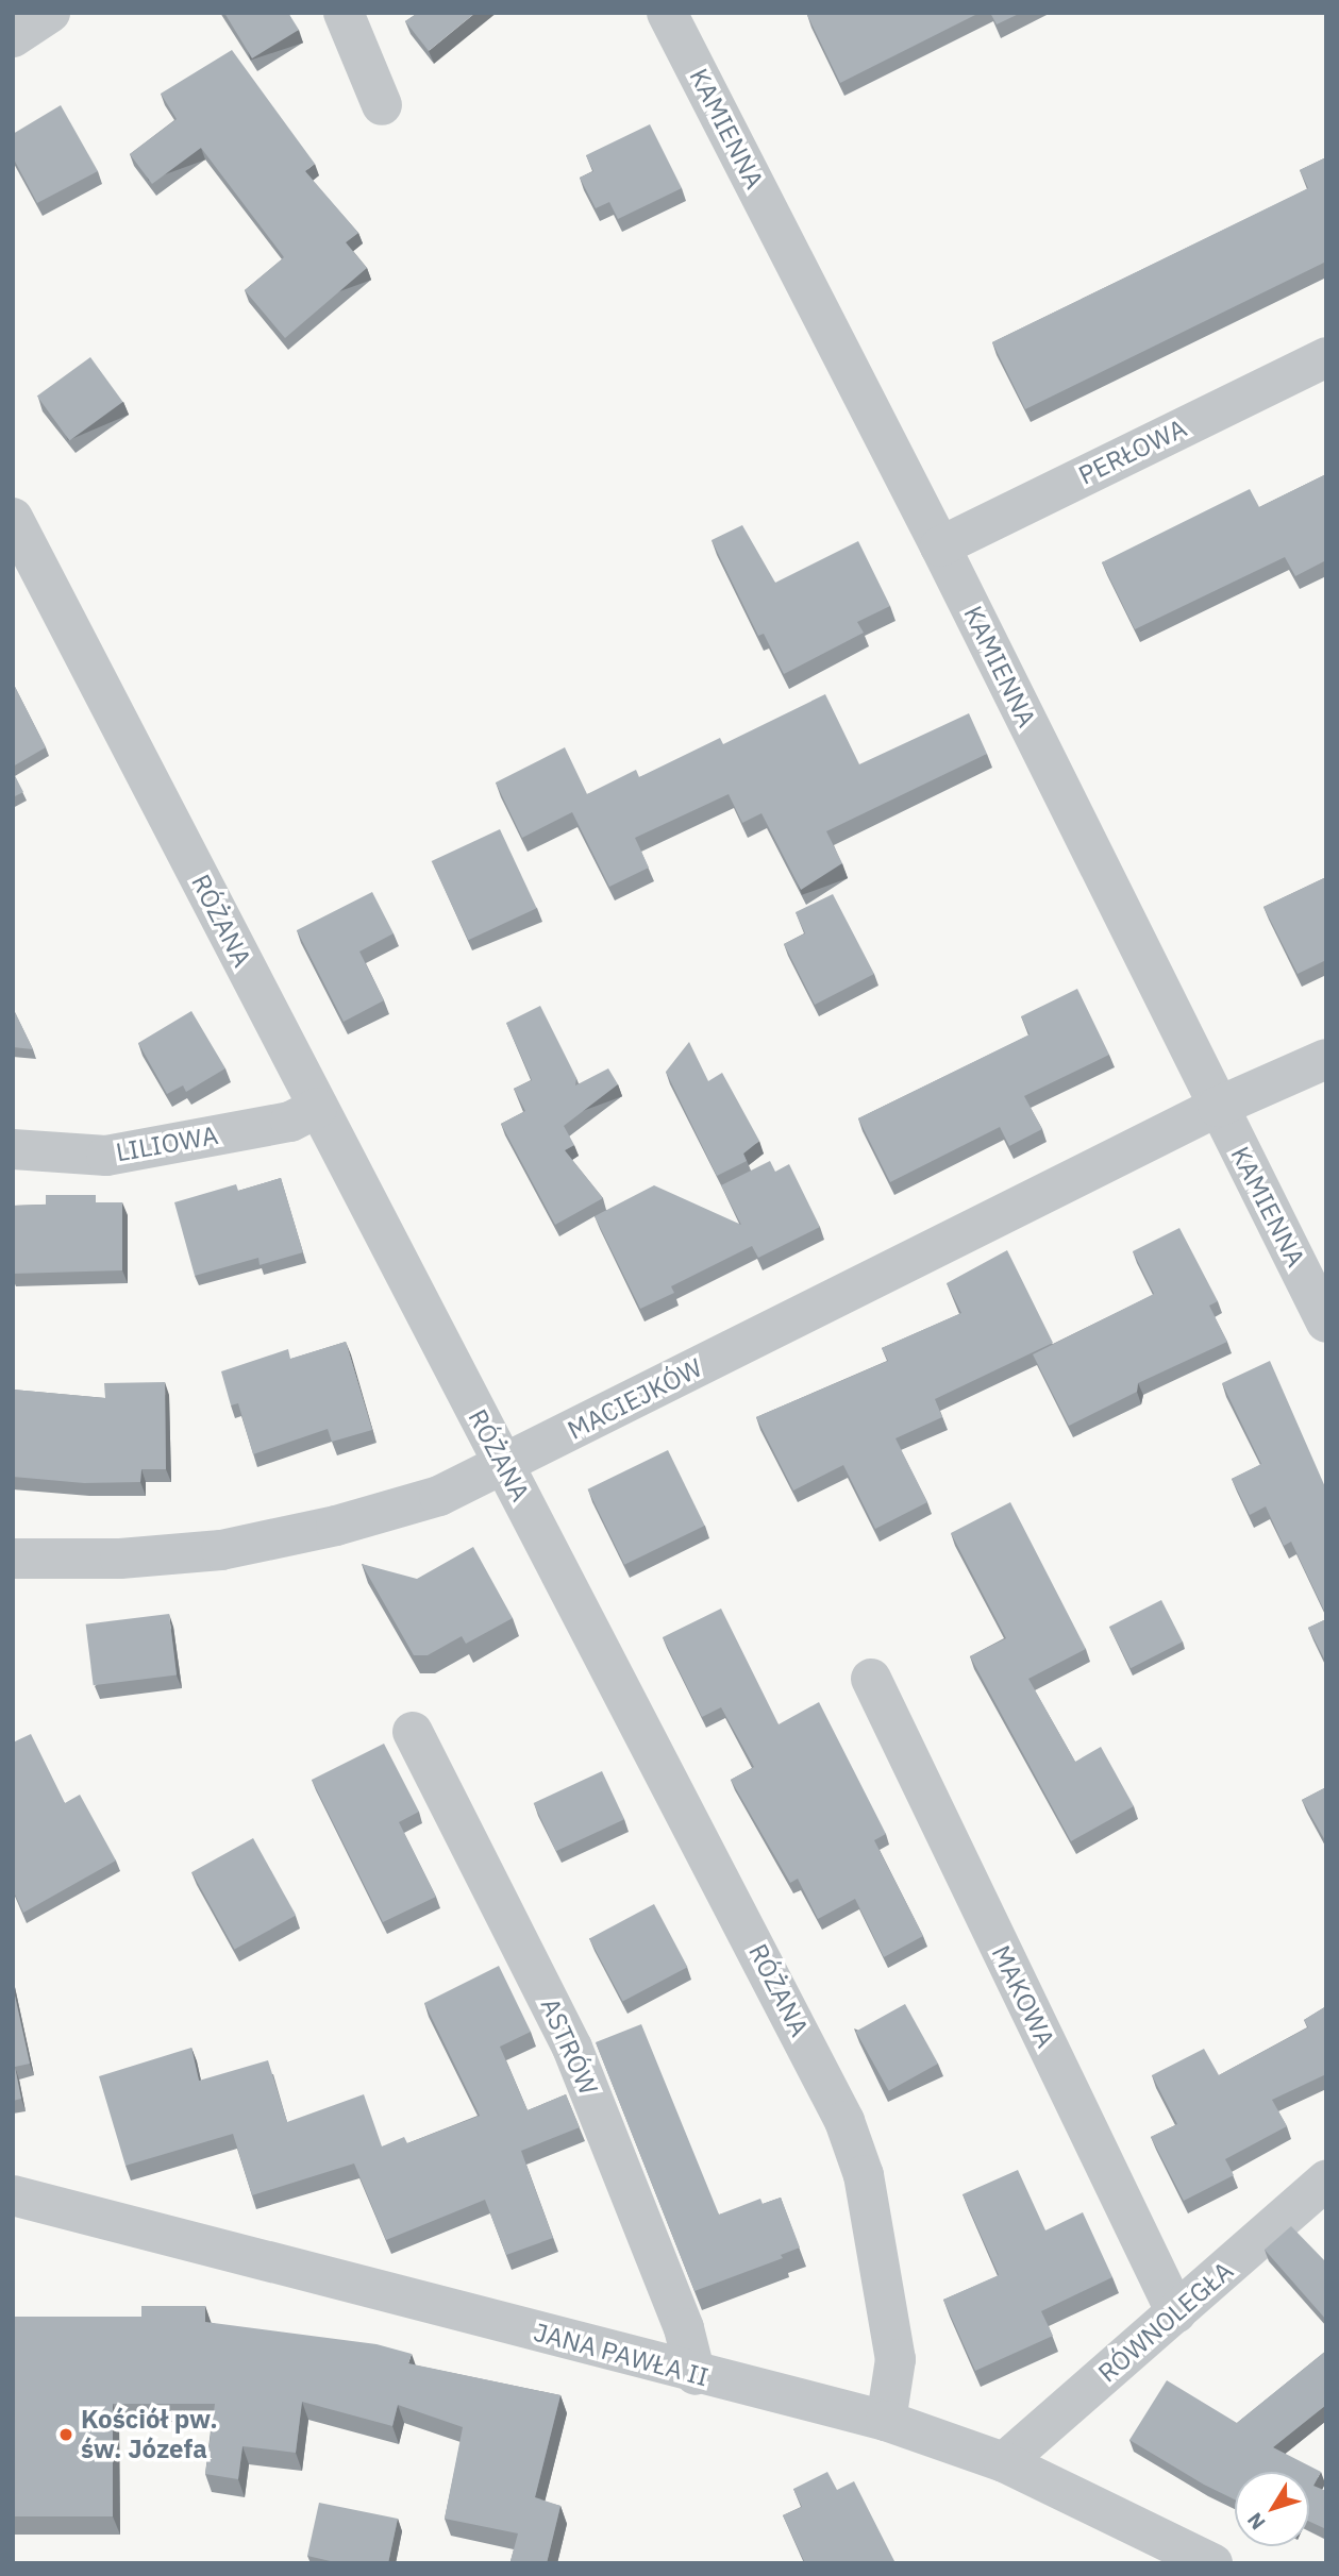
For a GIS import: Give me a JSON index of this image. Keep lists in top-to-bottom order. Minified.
{"streets":{"street":["KAMIENNA","PERŁOWA","RÓŻANA","LILIOWA","MACIEJKÓW","MAKOWA","ASTRÓW","RÓWNOLEGŁA","JANA PAWŁA II"]},"crossings":[["KAMIENNA","PERŁOWA"],["KAMIENNA","MACIEJKÓW"],["RÓŻANA","LILIOWA"],["RÓŻANA","MACIEJKÓW"],["RÓŻANA","JANA PAWŁA II"],["MAKOWA","RÓWNOLEGŁA"],["ASTRÓW","JANA PAWŁA II"],["RÓWNOLEGŁA","JANA PAWŁA II"]],"places":["Kościół pw. św. Józefa"],"north":"bottom left"}
